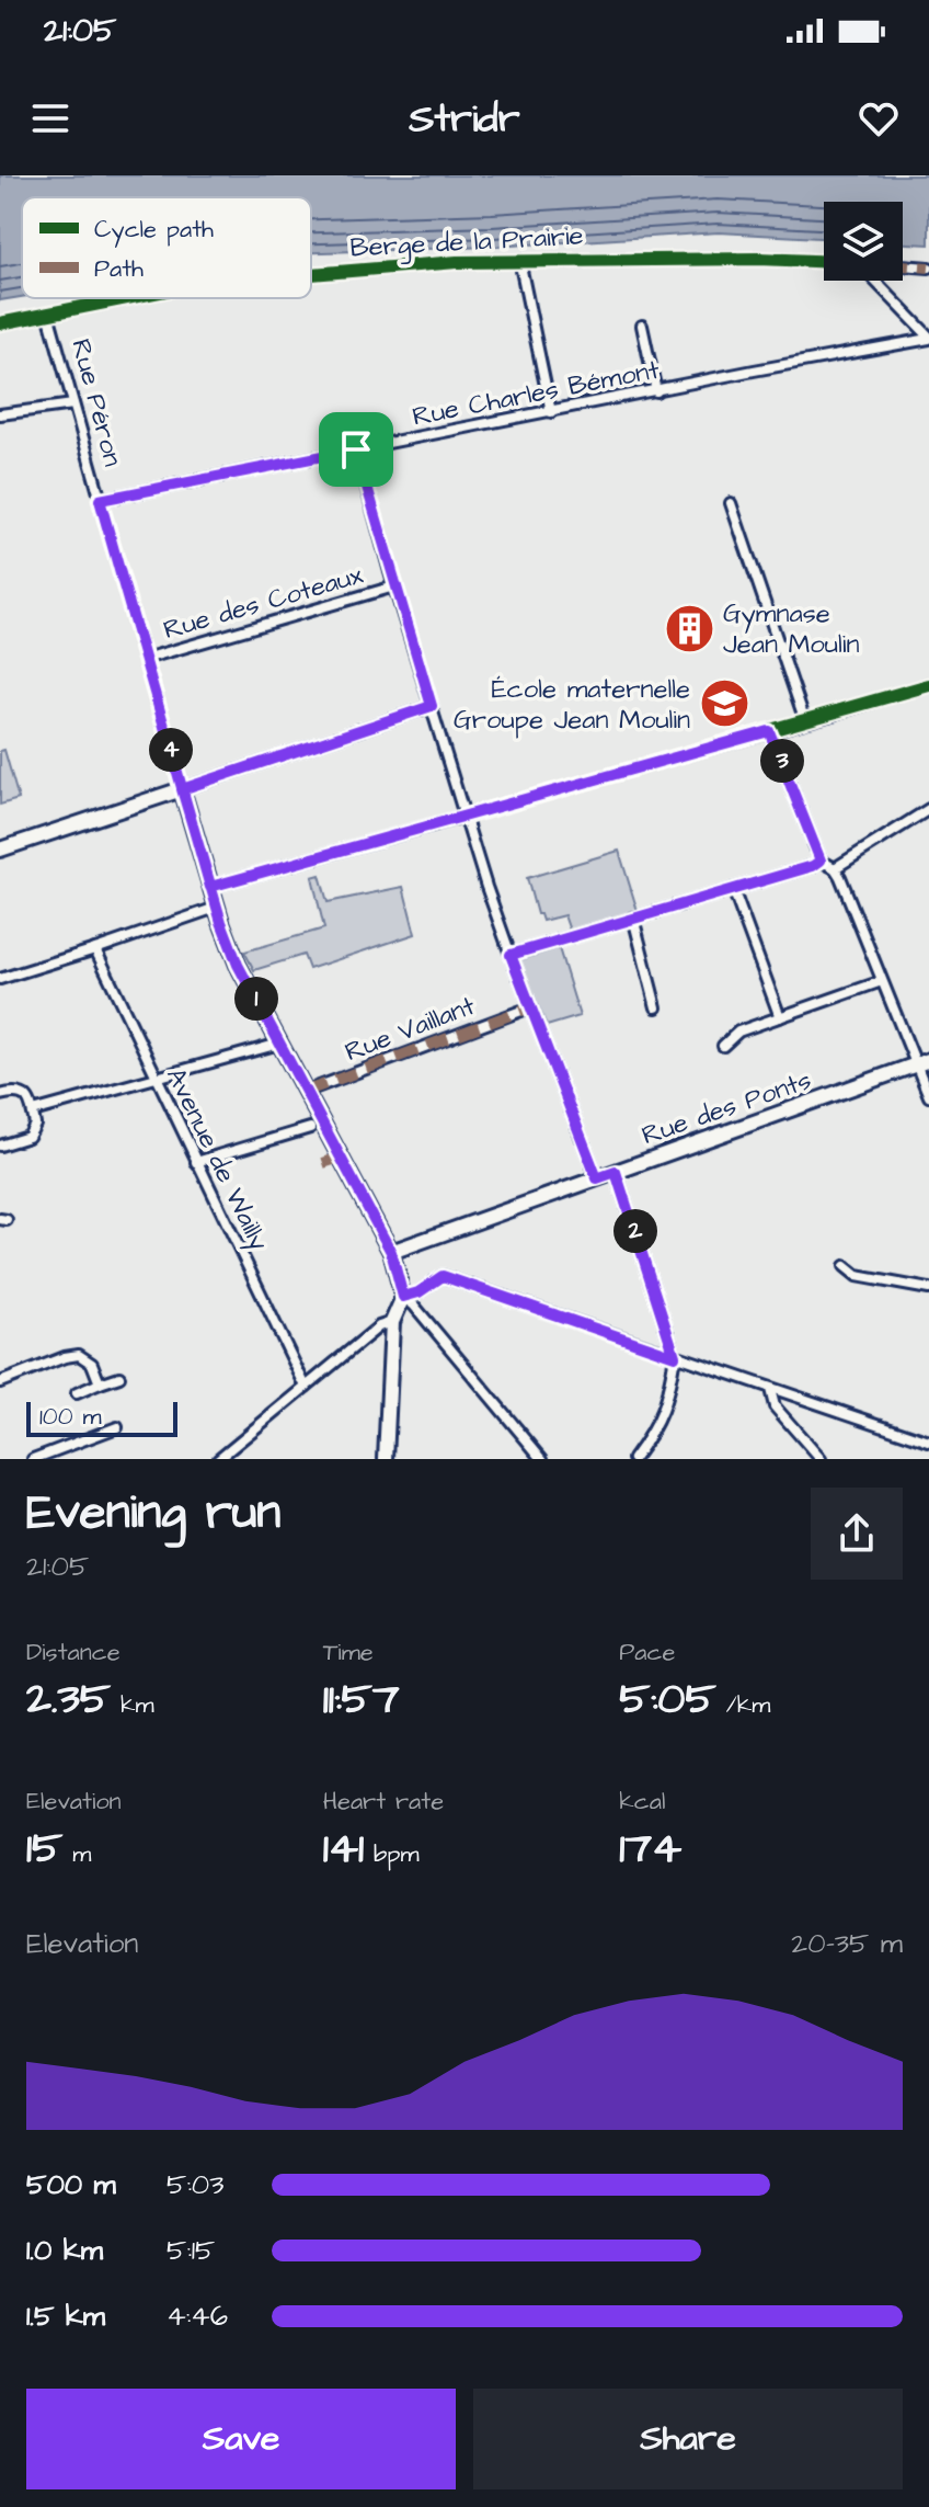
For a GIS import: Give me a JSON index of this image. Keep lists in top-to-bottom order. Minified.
{"streets":{"main road":["Rue Péron","Rue des Ponts"],"street":["Berge de la Prairie","Rue Charles Bémont","Rue des Coteaux","Rue Vaillant","Avenue de Wailly"]},"crossings":[["Berge de la Prairie","Rue Péron"],["Rue Charles Bémont","Rue Péron"],["Rue Péron","Rue des Coteaux"],["Rue Péron","Rue Vaillant"],["Rue Péron","Rue des Ponts"]],"places":{"building":["Gymnase Jean Moulin"],"school or university":["École maternelle Groupe Jean Moulin"]},"legend":["Cycle path","Path"],"scale_bar":"100 m","page":{"status":"21:05","header":"Stridr","pins":["4","3","1","2"],"scale":"100 m","heading":["Evening run","21:05"],"stats":[["Distance","2.35 km"],["Time","11:57"],["Pace","5:05 /km"],["Elevation","15 m"],["Heart rate","141 bpm"],["kcal","174"]],"chart":["Elevation","20–35 m"],"list":[{"name":"500 m","note":"5:03"},{"name":"1.0 km","note":"5:15"},{"name":"1.5 km","note":"4:46"}],"buttons":["Save","Share"]}}
